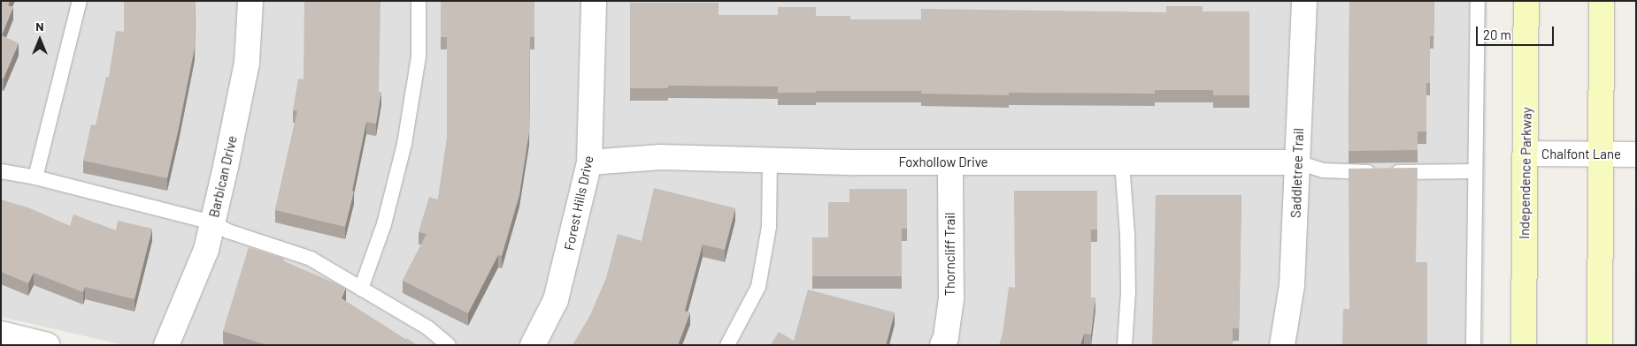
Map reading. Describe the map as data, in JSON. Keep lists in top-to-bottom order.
{
  "streets": {
    "main road": ["Independence Parkway"],
    "street": [
      "Chalfont Lane",
      "Foxhollow Drive",
      "Saddletree Trail",
      "Barbican Drive",
      "Forest Hills Drive",
      "Thorncliff Trail"
    ]
  },
  "crossings": [
    ["Chalfont Lane", "Independence Parkway"],
    ["Foxhollow Drive", "Saddletree Trail"],
    ["Foxhollow Drive", "Forest Hills Drive"],
    ["Foxhollow Drive", "Thorncliff Trail"]
  ],
  "scale_bar": "20 m",
  "north": "top"
}
